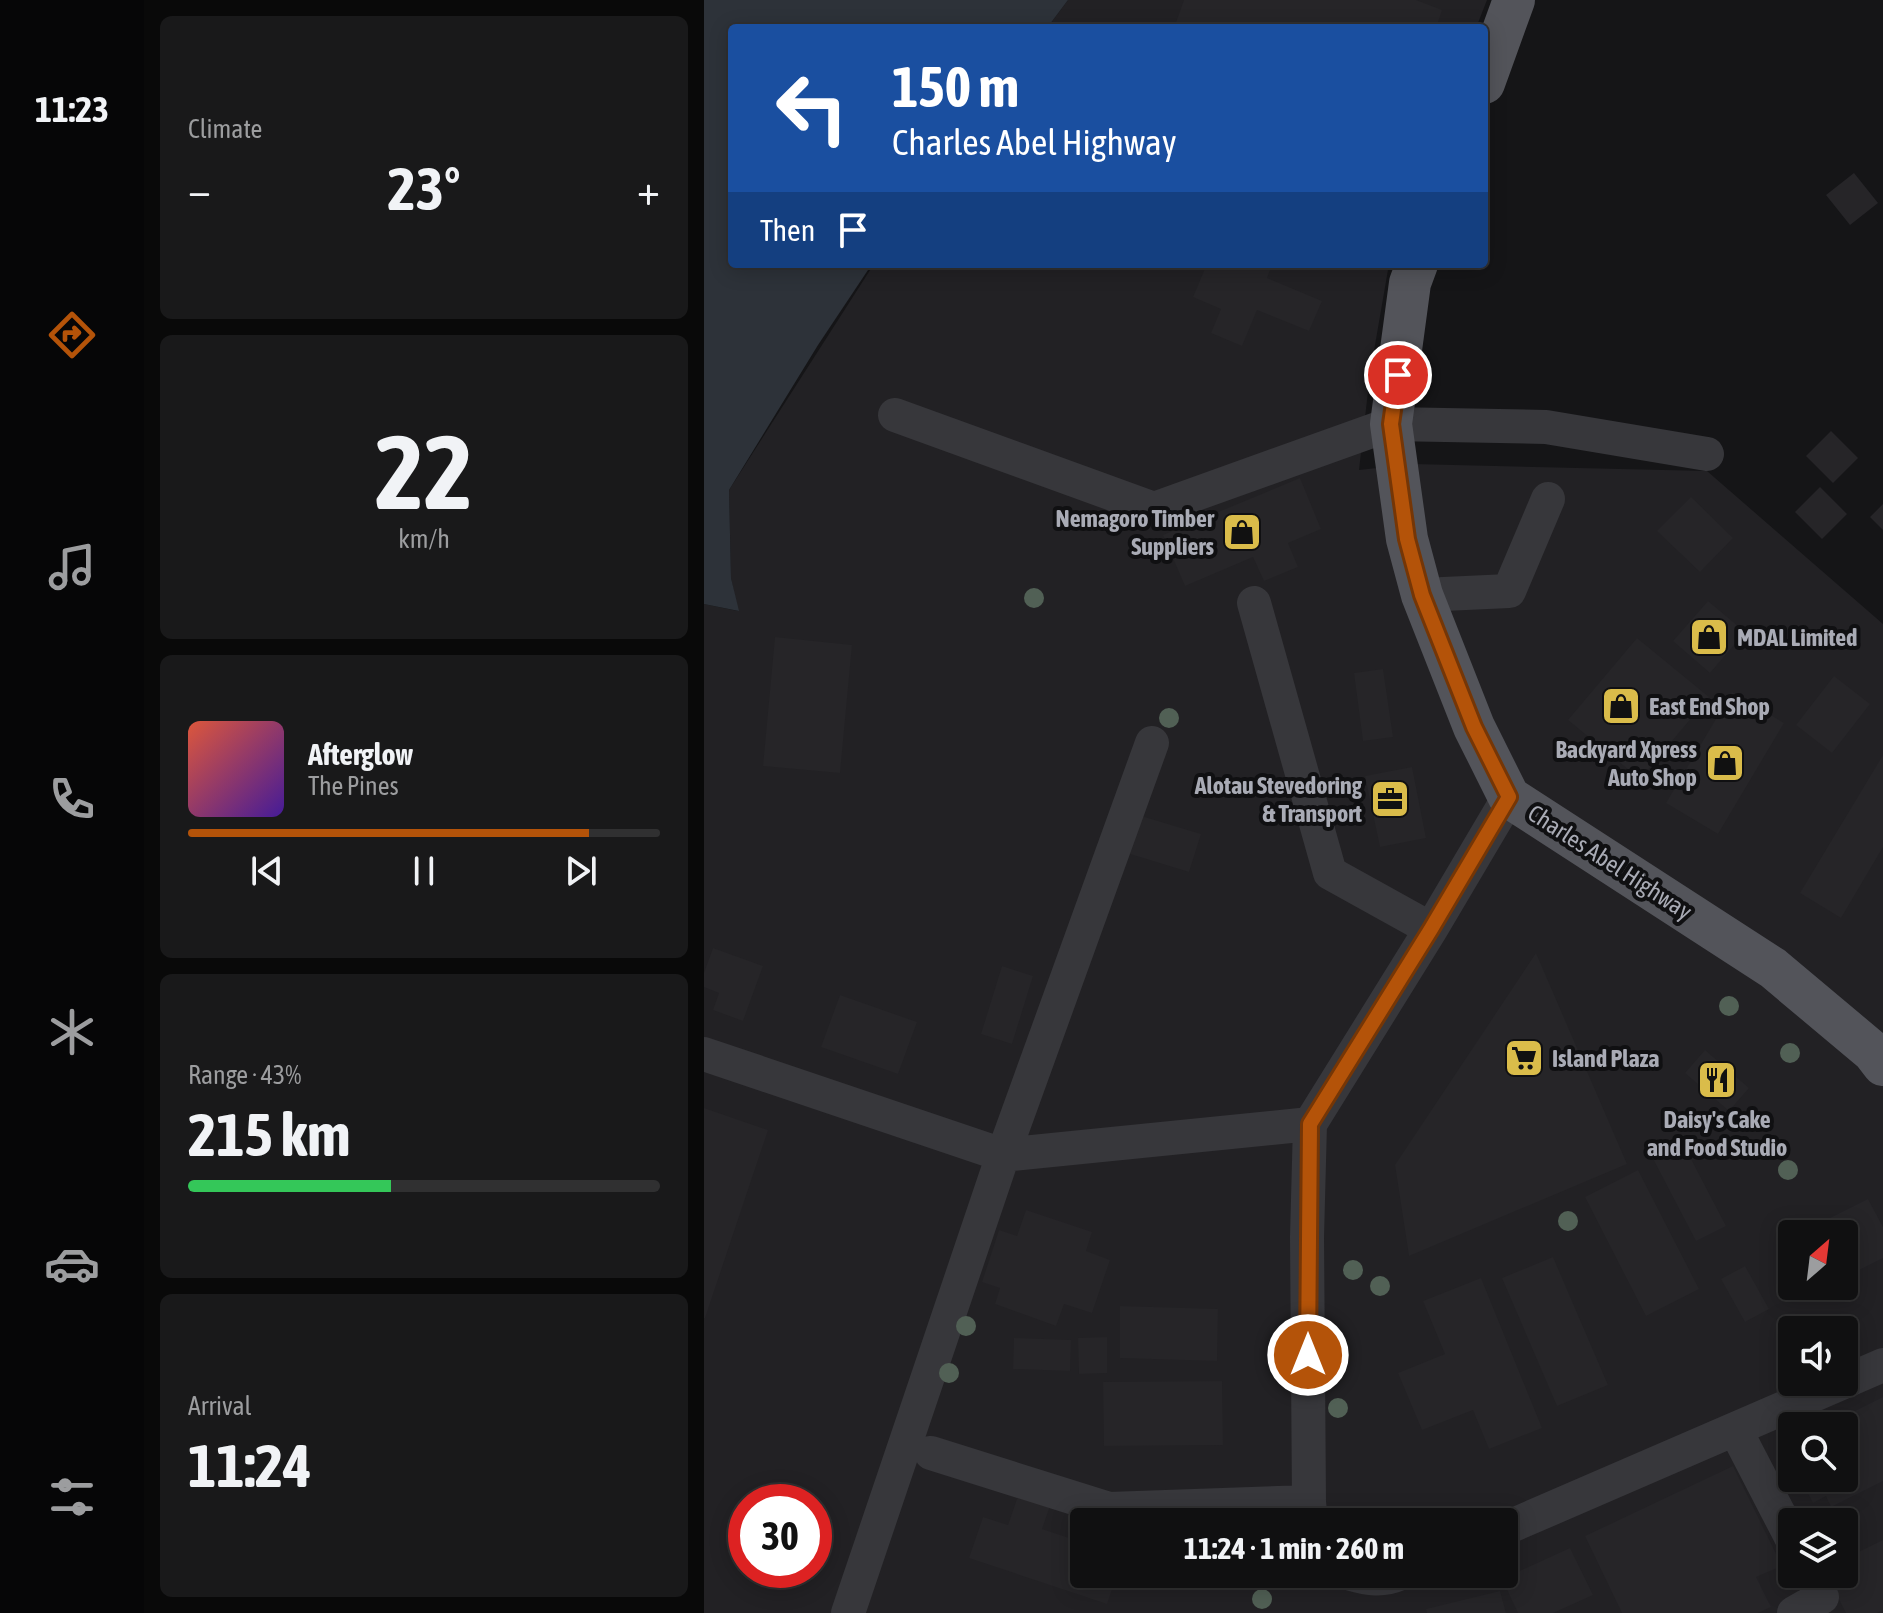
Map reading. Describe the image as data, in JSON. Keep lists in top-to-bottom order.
{
  "streets": {
    "main road": ["Charles Abel Highway"]
  },
  "places": {
    "shop": [
      "Nemagoro Timber Suppliers",
      "MDAL Limited",
      "East End Shop",
      "Backyard Xpress Auto Shop"
    ],
    "office": ["Alotau Stevedoring & Transport"],
    "supermarket": ["Island Plaza"],
    "restaurant": ["Daisy's Cake and Food Studio"]
  },
  "north": "top right",
  "page": {
    "tabs": "11:23",
    "tile": [
      "Climate",
      ["22", "km/h"],
      ["Range · 43%", "215 km"],
      ["Arrival", "11:24"]
    ],
    "turn": ["150 m", "Charles Abel Highway"],
    "heat": ["−", "23°", "+"],
    "then": "Then",
    "song": ["Afterglow", "The Pines"],
    "limit": "30",
    "trip": "11:24 · 1 min · 260 m"
  }
}
